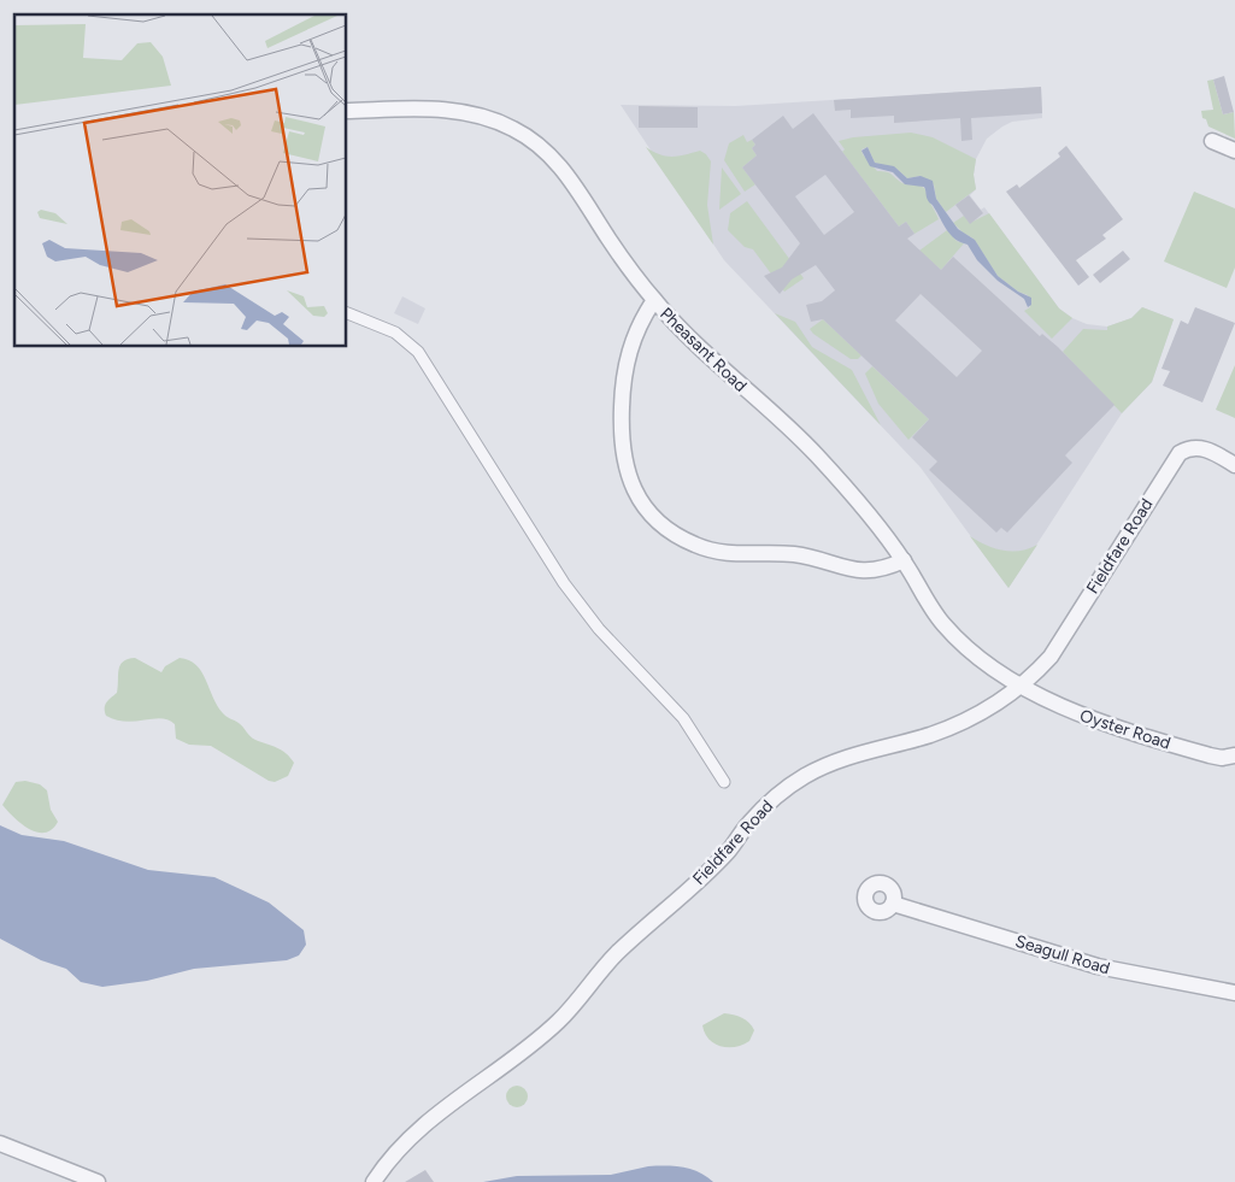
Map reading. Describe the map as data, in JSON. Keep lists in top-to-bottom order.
{
  "streets": {
    "street": [
      "Pheasant Road",
      "Fieldfare Road",
      "Oyster Road",
      "Seagull Road"
    ]
  },
  "crossings": [
    ["Pheasant Road", "Fieldfare Road"],
    ["Pheasant Road", "Oyster Road"],
    ["Fieldfare Road", "Oyster Road"]
  ]
}
